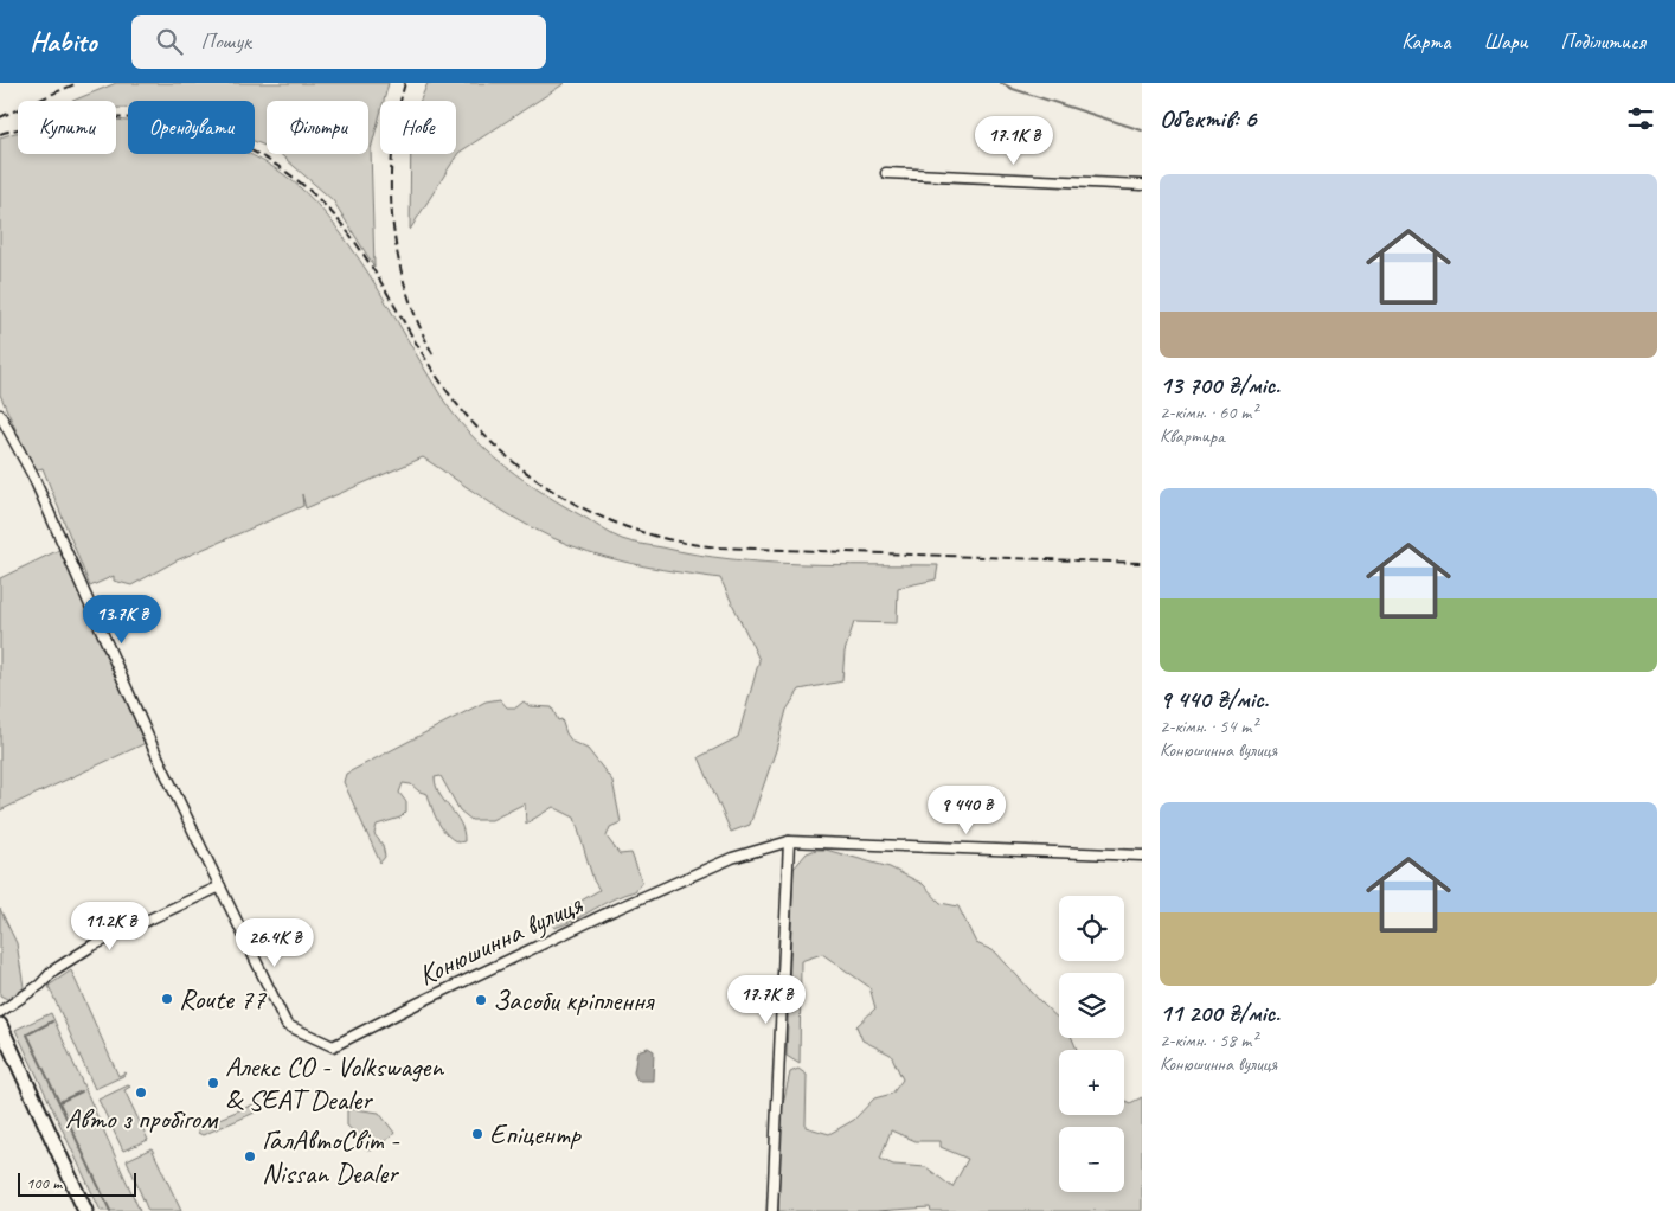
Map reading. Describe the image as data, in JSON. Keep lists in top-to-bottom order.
{
  "streets": {
    "street": ["Конюшинна вулиця"]
  },
  "places": [
    "Route 77",
    "Засоби кріплення",
    "Алекс CO - Volkswagen & SEAT Dealer",
    "Авто з пробігом",
    "Епіцентр",
    "ГалАвтоСвіт - Nissan Dealer"
  ],
  "scale_bar": "100 m",
  "page": {
    "header": "Habito",
    "search": "Пошук",
    "nav": ["Карта", "Шари", "Поділитися"],
    "heading": "Об’єктів: 6",
    "chip": [
      "Купити",
      "Орендувати",
      "Фільтри",
      "Нове"
    ],
    "price": [
      "17.1K ₴",
      "13.7K ₴",
      "9 440 ₴",
      "11.2K ₴",
      "26.4K ₴",
      "17.7K ₴"
    ],
    "list": [
      {
        "name": "13 700 ₴/міс.",
        "note": "2-кімн. · 60 m² · Квартира"
      },
      {
        "name": "9 440 ₴/міс.",
        "note": "2-кімн. · 54 m² · Конюшинна вулиця"
      },
      {
        "name": "11 200 ₴/міс.",
        "note": "2-кімн. · 58 m² · Конюшинна вулиця"
      }
    ],
    "map_buttons": ["+", "−"],
    "scale": "100 m"
  }
}
